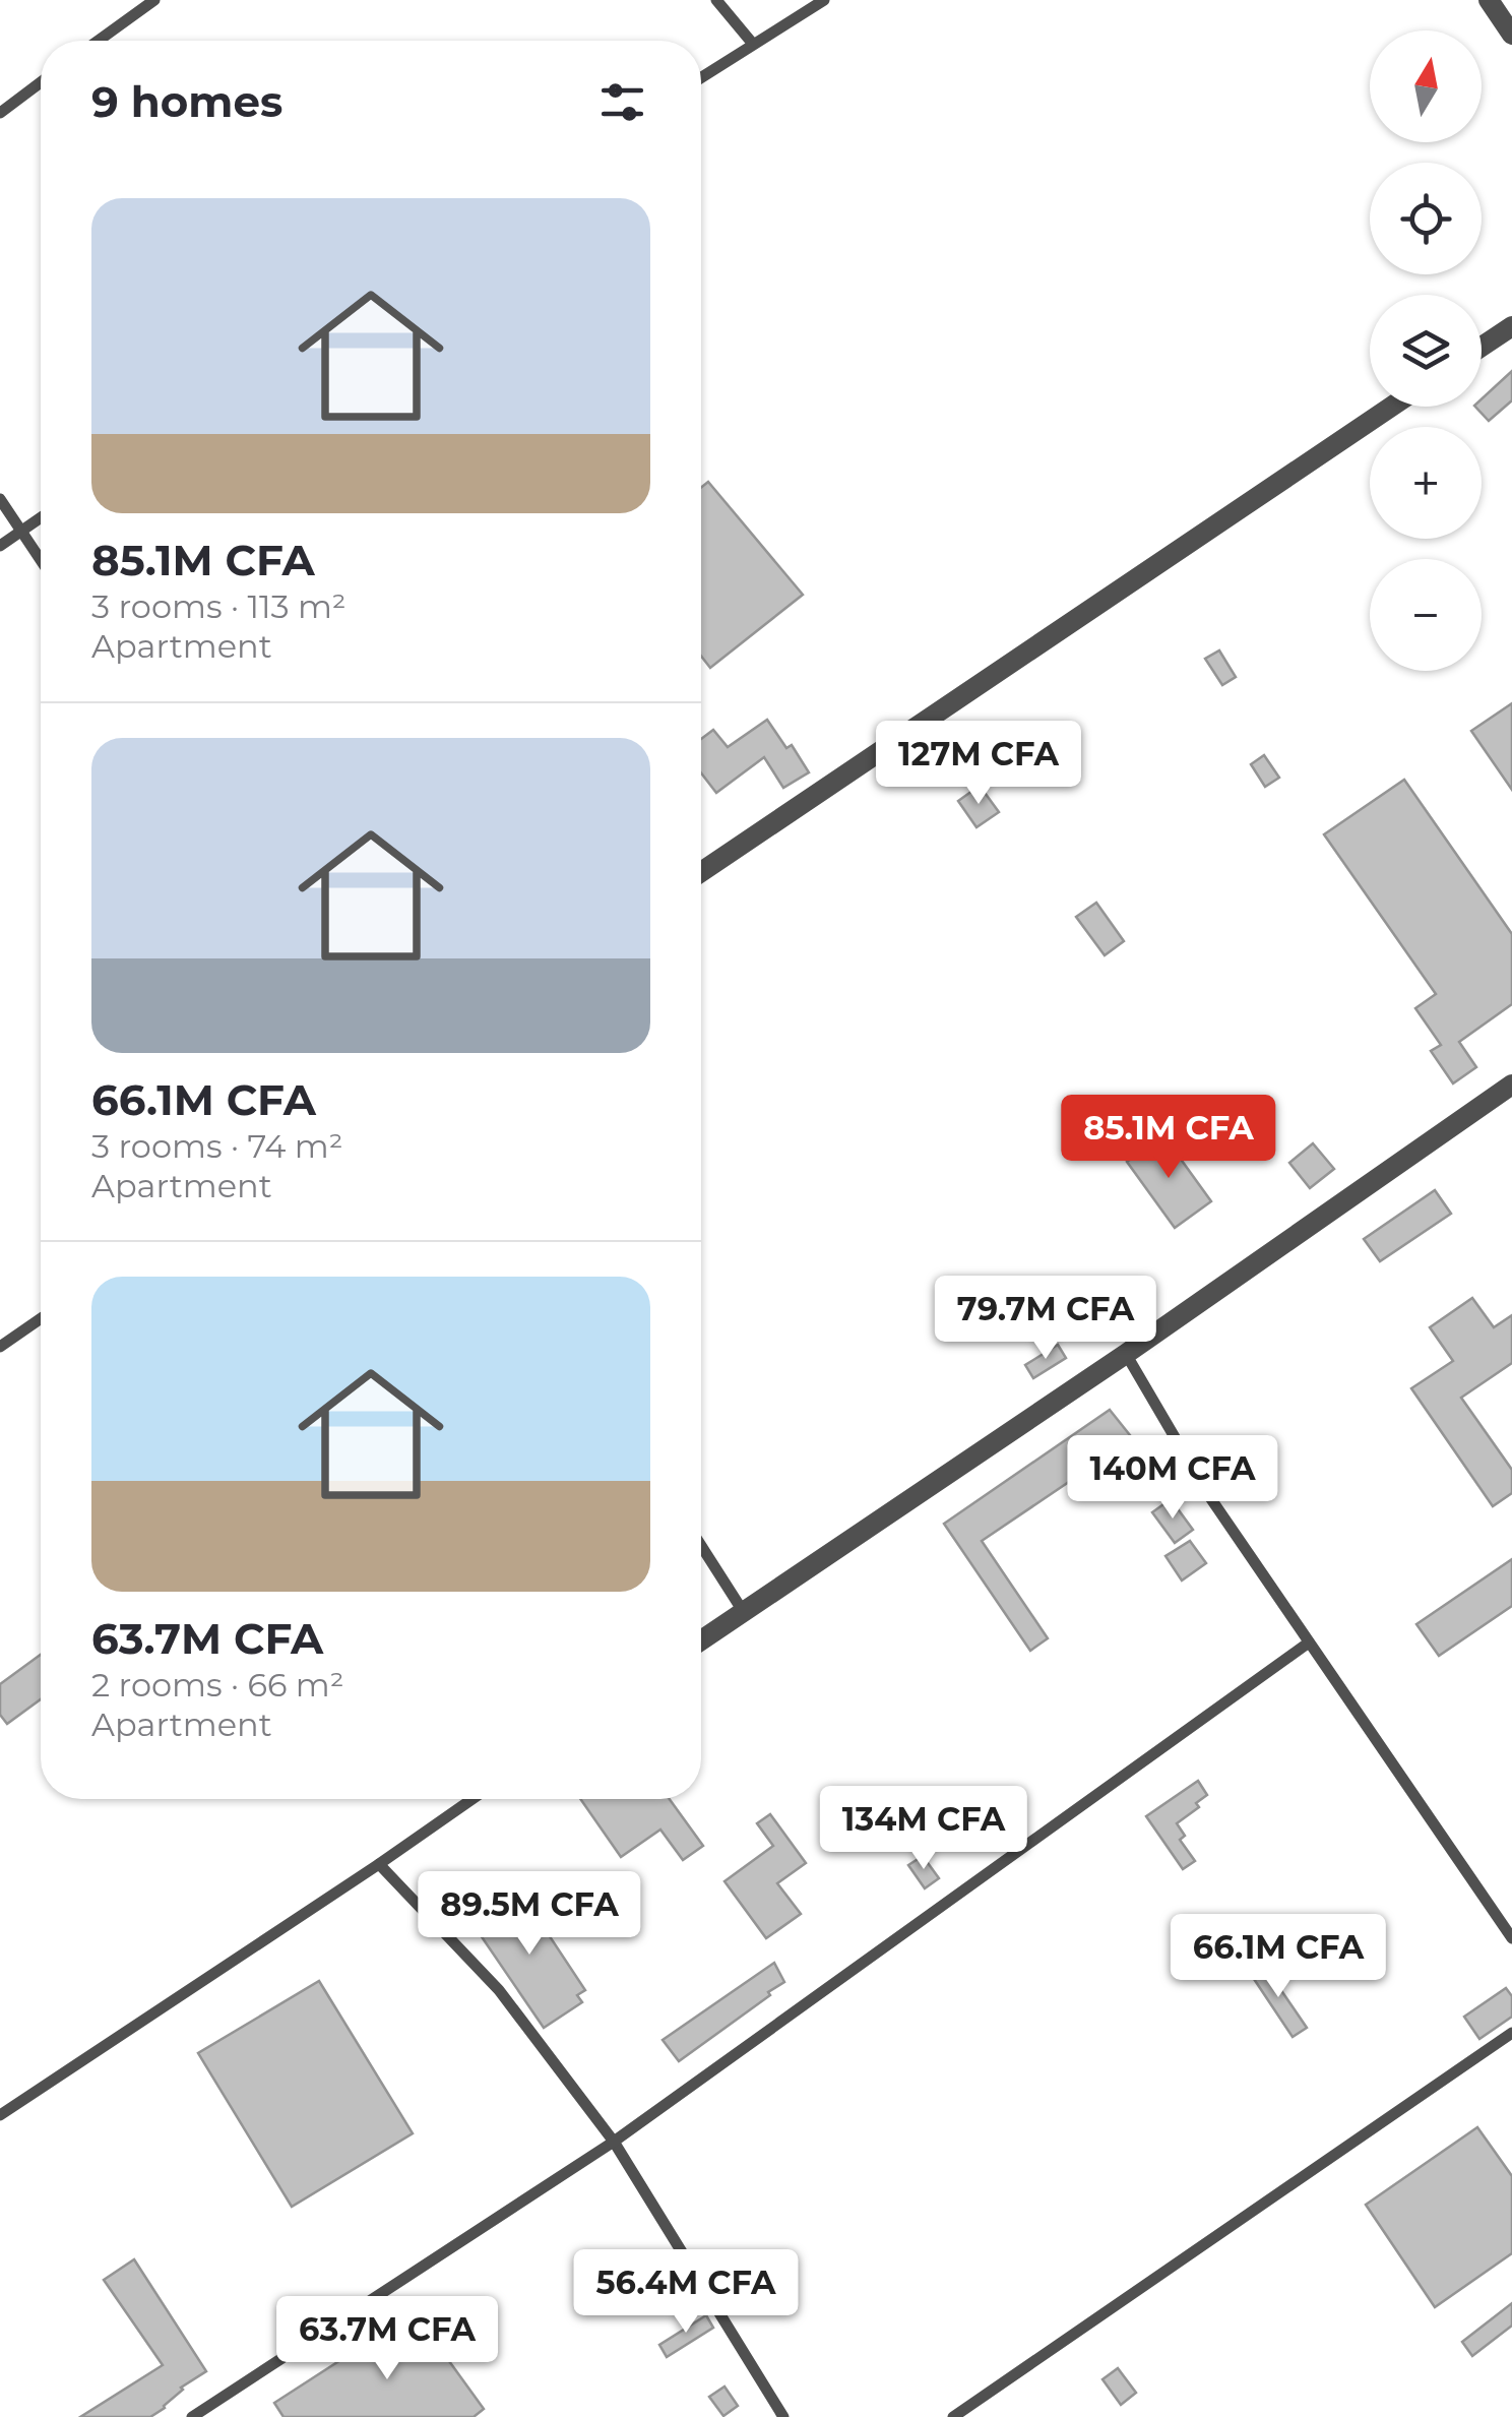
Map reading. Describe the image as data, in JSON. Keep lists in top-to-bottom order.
{
  "north": "top",
  "page": {
    "map_buttons": ["+", "−"],
    "heading": "9 homes",
    "list": [
      {
        "name": "85.1M CFA",
        "note": "3 rooms · 113 m² · Apartment"
      },
      {
        "name": "66.1M CFA",
        "note": "3 rooms · 74 m² · Apartment"
      },
      {
        "name": "63.7M CFA",
        "note": "2 rooms · 66 m² · Apartment"
      }
    ],
    "price": [
      "127M CFA",
      "85.1M CFA",
      "79.7M CFA",
      "140M CFA",
      "134M CFA",
      "89.5M CFA",
      "66.1M CFA",
      "56.4M CFA",
      "63.7M CFA"
    ]
  }
}
